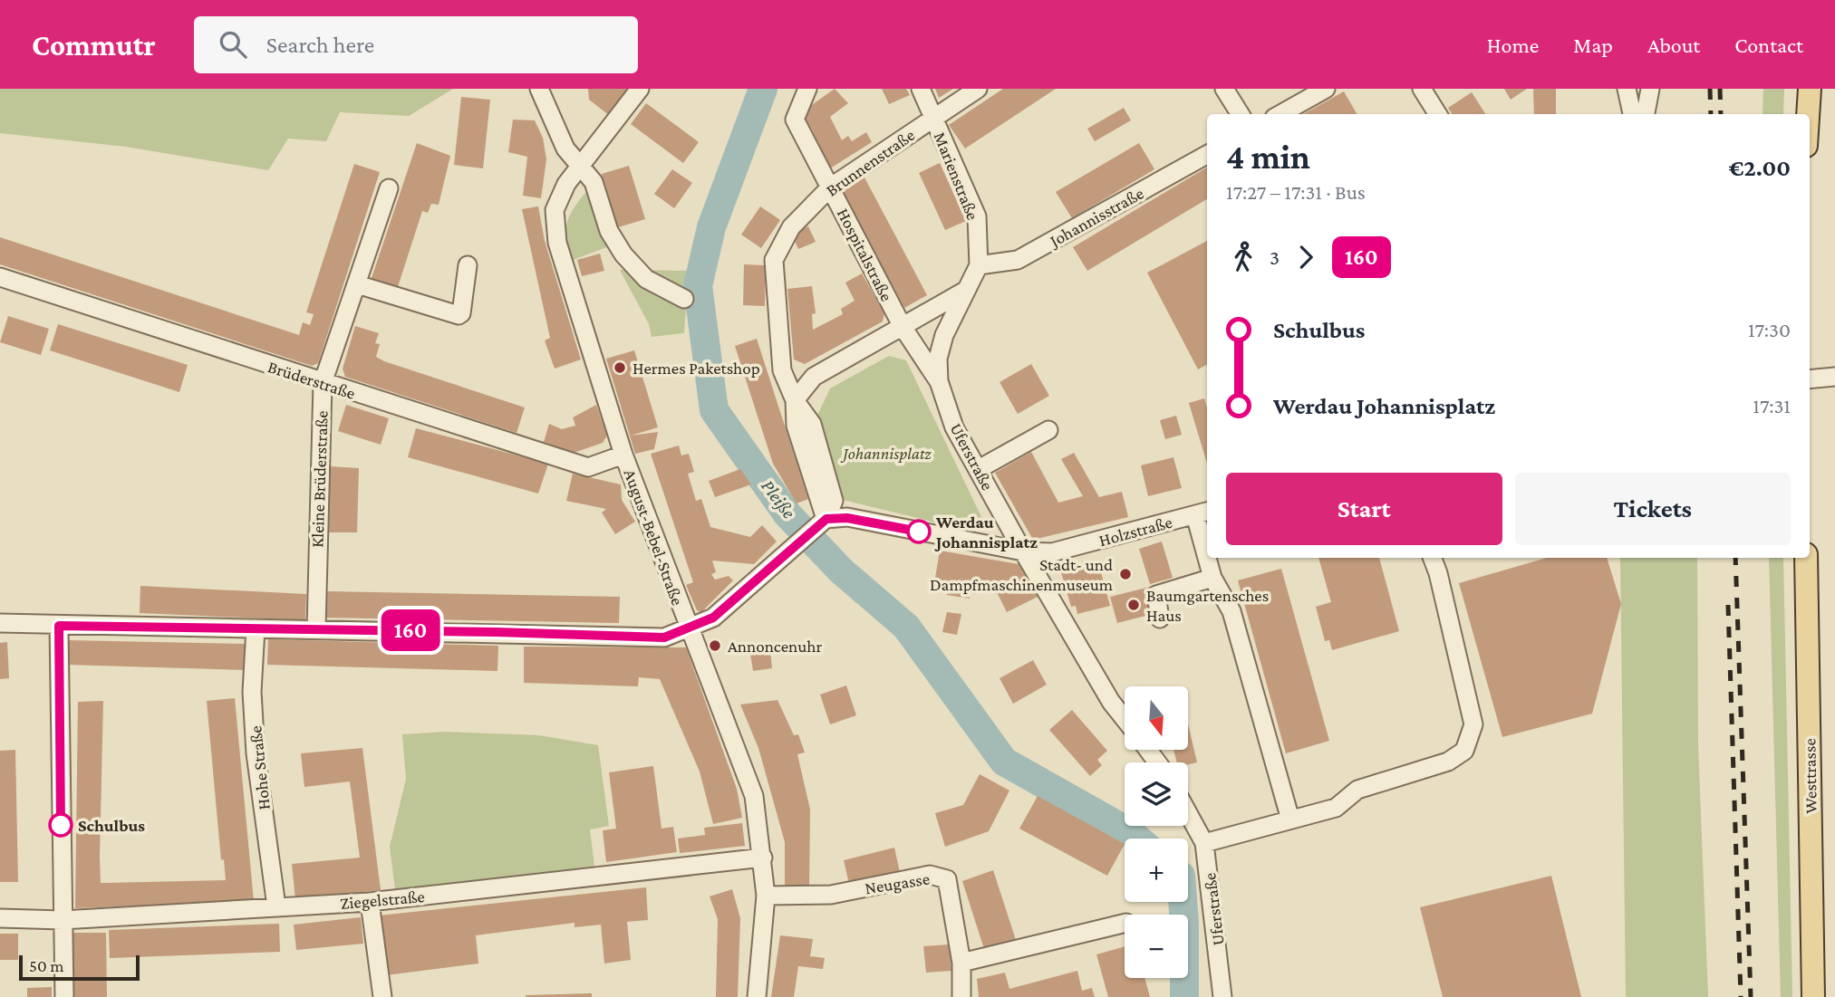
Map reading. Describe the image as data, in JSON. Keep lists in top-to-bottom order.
{
  "streets": {
    "main road": ["Westtrasse"],
    "street": [
      "Brunnenstraße",
      "Marienstraße",
      "Johannisstraße",
      "Hospitalstraße",
      "Brüderstraße",
      "Uferstraße",
      "Kleine Brüderstraße",
      "Holzstraße",
      "August-Bebel-Straße",
      "Hohe Straße",
      "Neugasse",
      "Ziegelstraße"
    ]
  },
  "crossings": [
    ["Brunnenstraße", "Marienstraße"],
    ["Brunnenstraße", "Hospitalstraße"],
    ["Marienstraße", "Johannisstraße"],
    ["Marienstraße", "Uferstraße"],
    ["Johannisstraße", "Uferstraße"],
    ["Hospitalstraße", "Uferstraße"],
    ["Brüderstraße", "Kleine Brüderstraße"],
    ["Brüderstraße", "August-Bebel-Straße"],
    ["Uferstraße", "Holzstraße"],
    ["August-Bebel-Straße", "Neugasse"],
    ["August-Bebel-Straße", "Ziegelstraße"],
    ["Hohe Straße", "Ziegelstraße"]
  ],
  "water": ["Pleiße"],
  "parks": ["Johannisplatz"],
  "places": [
    "Hermes Paketshop",
    "Werdau Johannisplatz",
    "Stadt- und Dampfmaschinenmuseum",
    "Baumgartensches Haus",
    "Annoncenuhr",
    "Schulbus"
  ],
  "lines": ["bus line 160"],
  "scale_bar": "50 m",
  "north": "bottom",
  "page": {
    "header": "Commutr",
    "search": "Search here",
    "nav": [
      "Home",
      "Map",
      "About",
      "Contact"
    ],
    "on_map": "160",
    "heading": ["4 min", "17:27 – 17:31 · Bus", "€2.00"],
    "legs": ["3", "160"],
    "list": [
      {
        "name": "Schulbus",
        "value": "17:30"
      },
      {
        "name": "Werdau Johannisplatz",
        "value": "17:31"
      }
    ],
    "buttons": ["Start", "Tickets"],
    "map_buttons": ["+", "−"],
    "scale": "50 m"
  }
}
